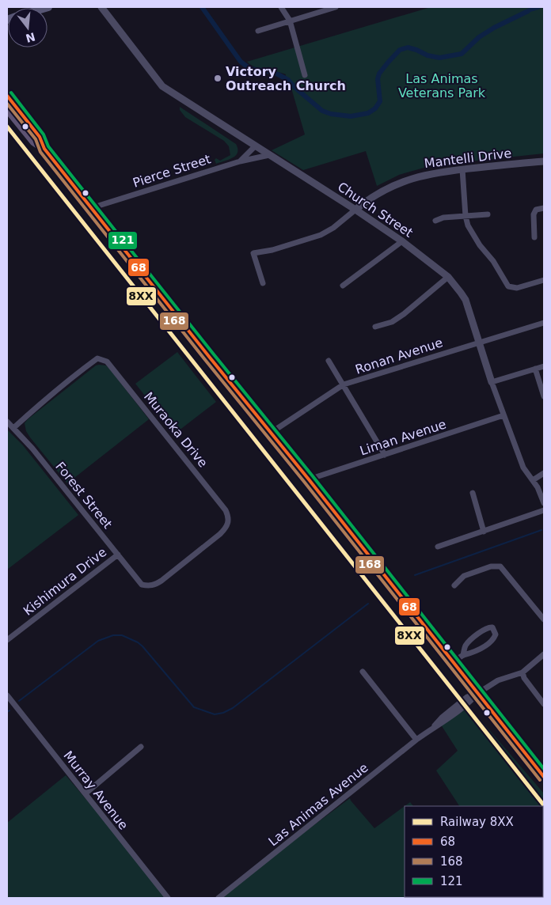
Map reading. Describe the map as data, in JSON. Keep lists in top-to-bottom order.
{
  "streets": {
    "street": [
      "Mantelli Drive",
      "Pierce Street",
      "Church Street",
      "Ronan Avenue",
      "Muraoka Drive",
      "Liman Avenue",
      "Forest Street",
      "Kishimura Drive",
      "Murray Avenue",
      "Las Animas Avenue"
    ]
  },
  "crossings": [
    ["Mantelli Drive", "Church Street"],
    ["Pierce Street", "Church Street"],
    ["Church Street", "Ronan Avenue"],
    ["Church Street", "Liman Avenue"],
    ["Muraoka Drive", "Forest Street"],
    ["Forest Street", "Kishimura Drive"]
  ],
  "parks": ["Las Animas Veterans Park"],
  "places": ["Victory Outreach Church"],
  "lines": [
    "transit line 121",
    "transit line 68",
    "transit line 168",
    "rail line 8XX"
  ],
  "legend": [
    "Railway 8XX",
    "68",
    "168",
    "121"
  ],
  "north": "bottom"
}
